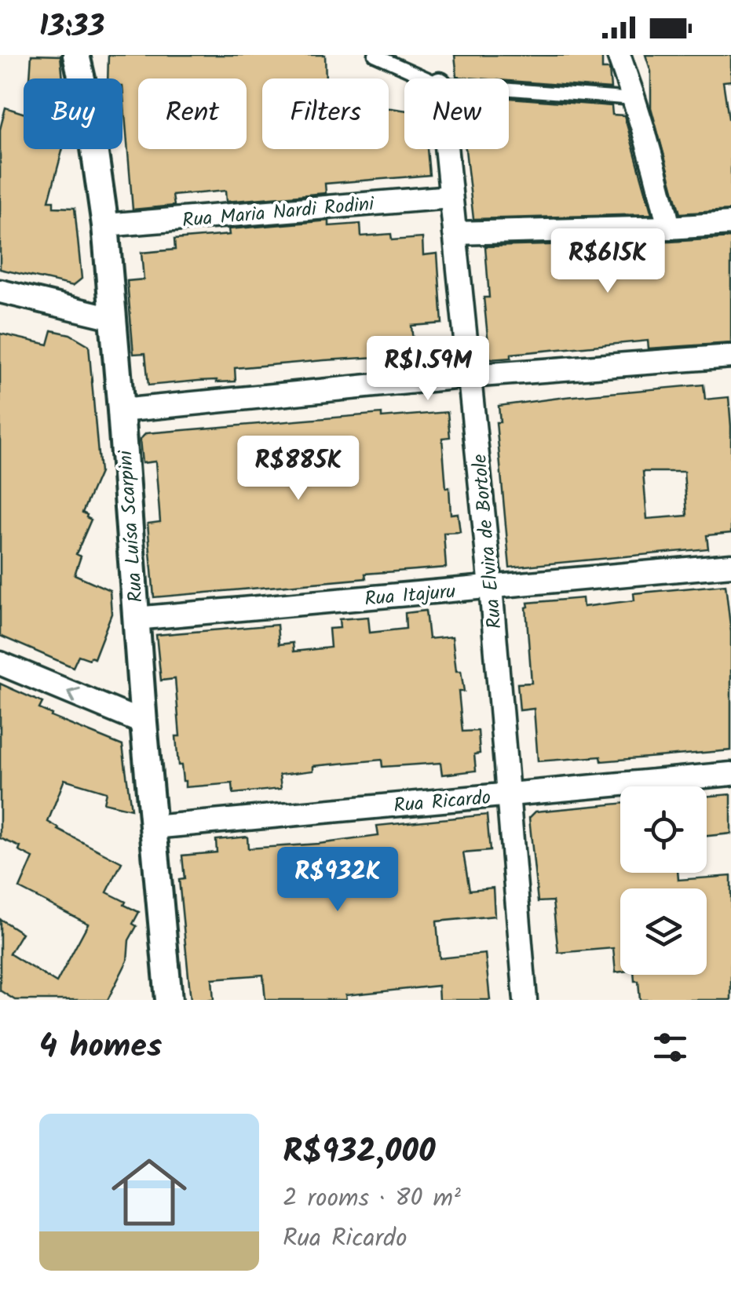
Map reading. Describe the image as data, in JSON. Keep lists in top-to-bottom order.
{
  "streets": {
    "street": [
      "Rua Maria Nardi Rodini",
      "Rua Luísa Scarpini",
      "Rua Elvira de Bortole",
      "Rua Itajuru",
      "Rua Ricardo"
    ]
  },
  "crossings": [
    ["Rua Maria Nardi Rodini", "Rua Luísa Scarpini"],
    ["Rua Maria Nardi Rodini", "Rua Elvira de Bortole"],
    ["Rua Luísa Scarpini", "Rua Itajuru"],
    ["Rua Luísa Scarpini", "Rua Ricardo"],
    ["Rua Elvira de Bortole", "Rua Itajuru"],
    ["Rua Elvira de Bortole", "Rua Ricardo"]
  ],
  "page": {
    "status": "13:33",
    "chip": [
      "Buy",
      "Rent",
      "Filters",
      "New"
    ],
    "price": [
      "R$615K",
      "R$1.59M",
      "R$885K",
      "R$932K"
    ],
    "heading": "4 homes",
    "list": [
      {
        "name": "R$932,000",
        "note": "2 rooms · 80 m² · Rua Ricardo"
      }
    ]
  }
}
